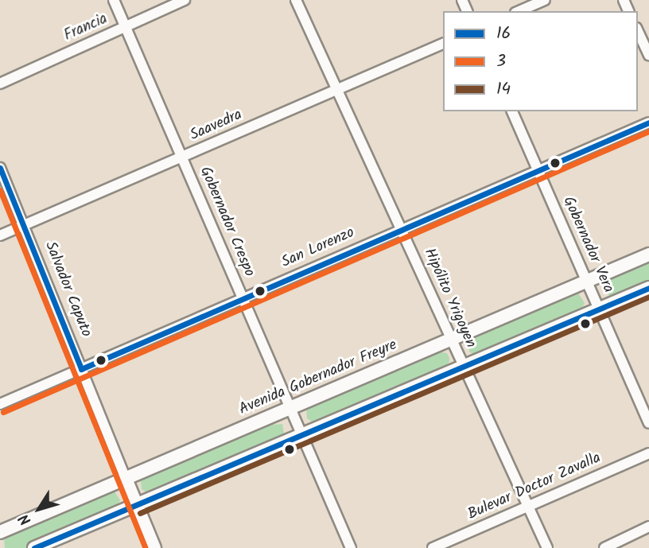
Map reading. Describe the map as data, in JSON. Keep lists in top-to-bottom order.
{
  "streets": {
    "main road": ["Salvador Caputo", "Avenida Gobernador Freyre"],
    "street": [
      "Francia",
      "Saavedra",
      "Gobernador Crespo",
      "Gobernador Vera",
      "San Lorenzo",
      "Hipólito Yrigoyen",
      "Bulevar Doctor Zavalla"
    ]
  },
  "crossings": [
    ["Francia", "Gobernador Crespo"],
    ["Saavedra", "Gobernador Crespo"],
    ["Saavedra", "Salvador Caputo"],
    ["Saavedra", "Hipólito Yrigoyen"],
    ["Gobernador Crespo", "San Lorenzo"],
    ["Gobernador Crespo", "Avenida Gobernador Freyre"],
    ["Gobernador Vera", "San Lorenzo"],
    ["Gobernador Vera", "Avenida Gobernador Freyre"],
    ["San Lorenzo", "Salvador Caputo"],
    ["San Lorenzo", "Hipólito Yrigoyen"],
    ["Salvador Caputo", "Avenida Gobernador Freyre"],
    ["Hipólito Yrigoyen", "Avenida Gobernador Freyre"],
    ["Hipólito Yrigoyen", "Bulevar Doctor Zavalla"]
  ],
  "lines": ["transit line 16", "transit line 3", "transit line 14"],
  "legend": ["16", "3", "14"],
  "north": "bottom left"
}
